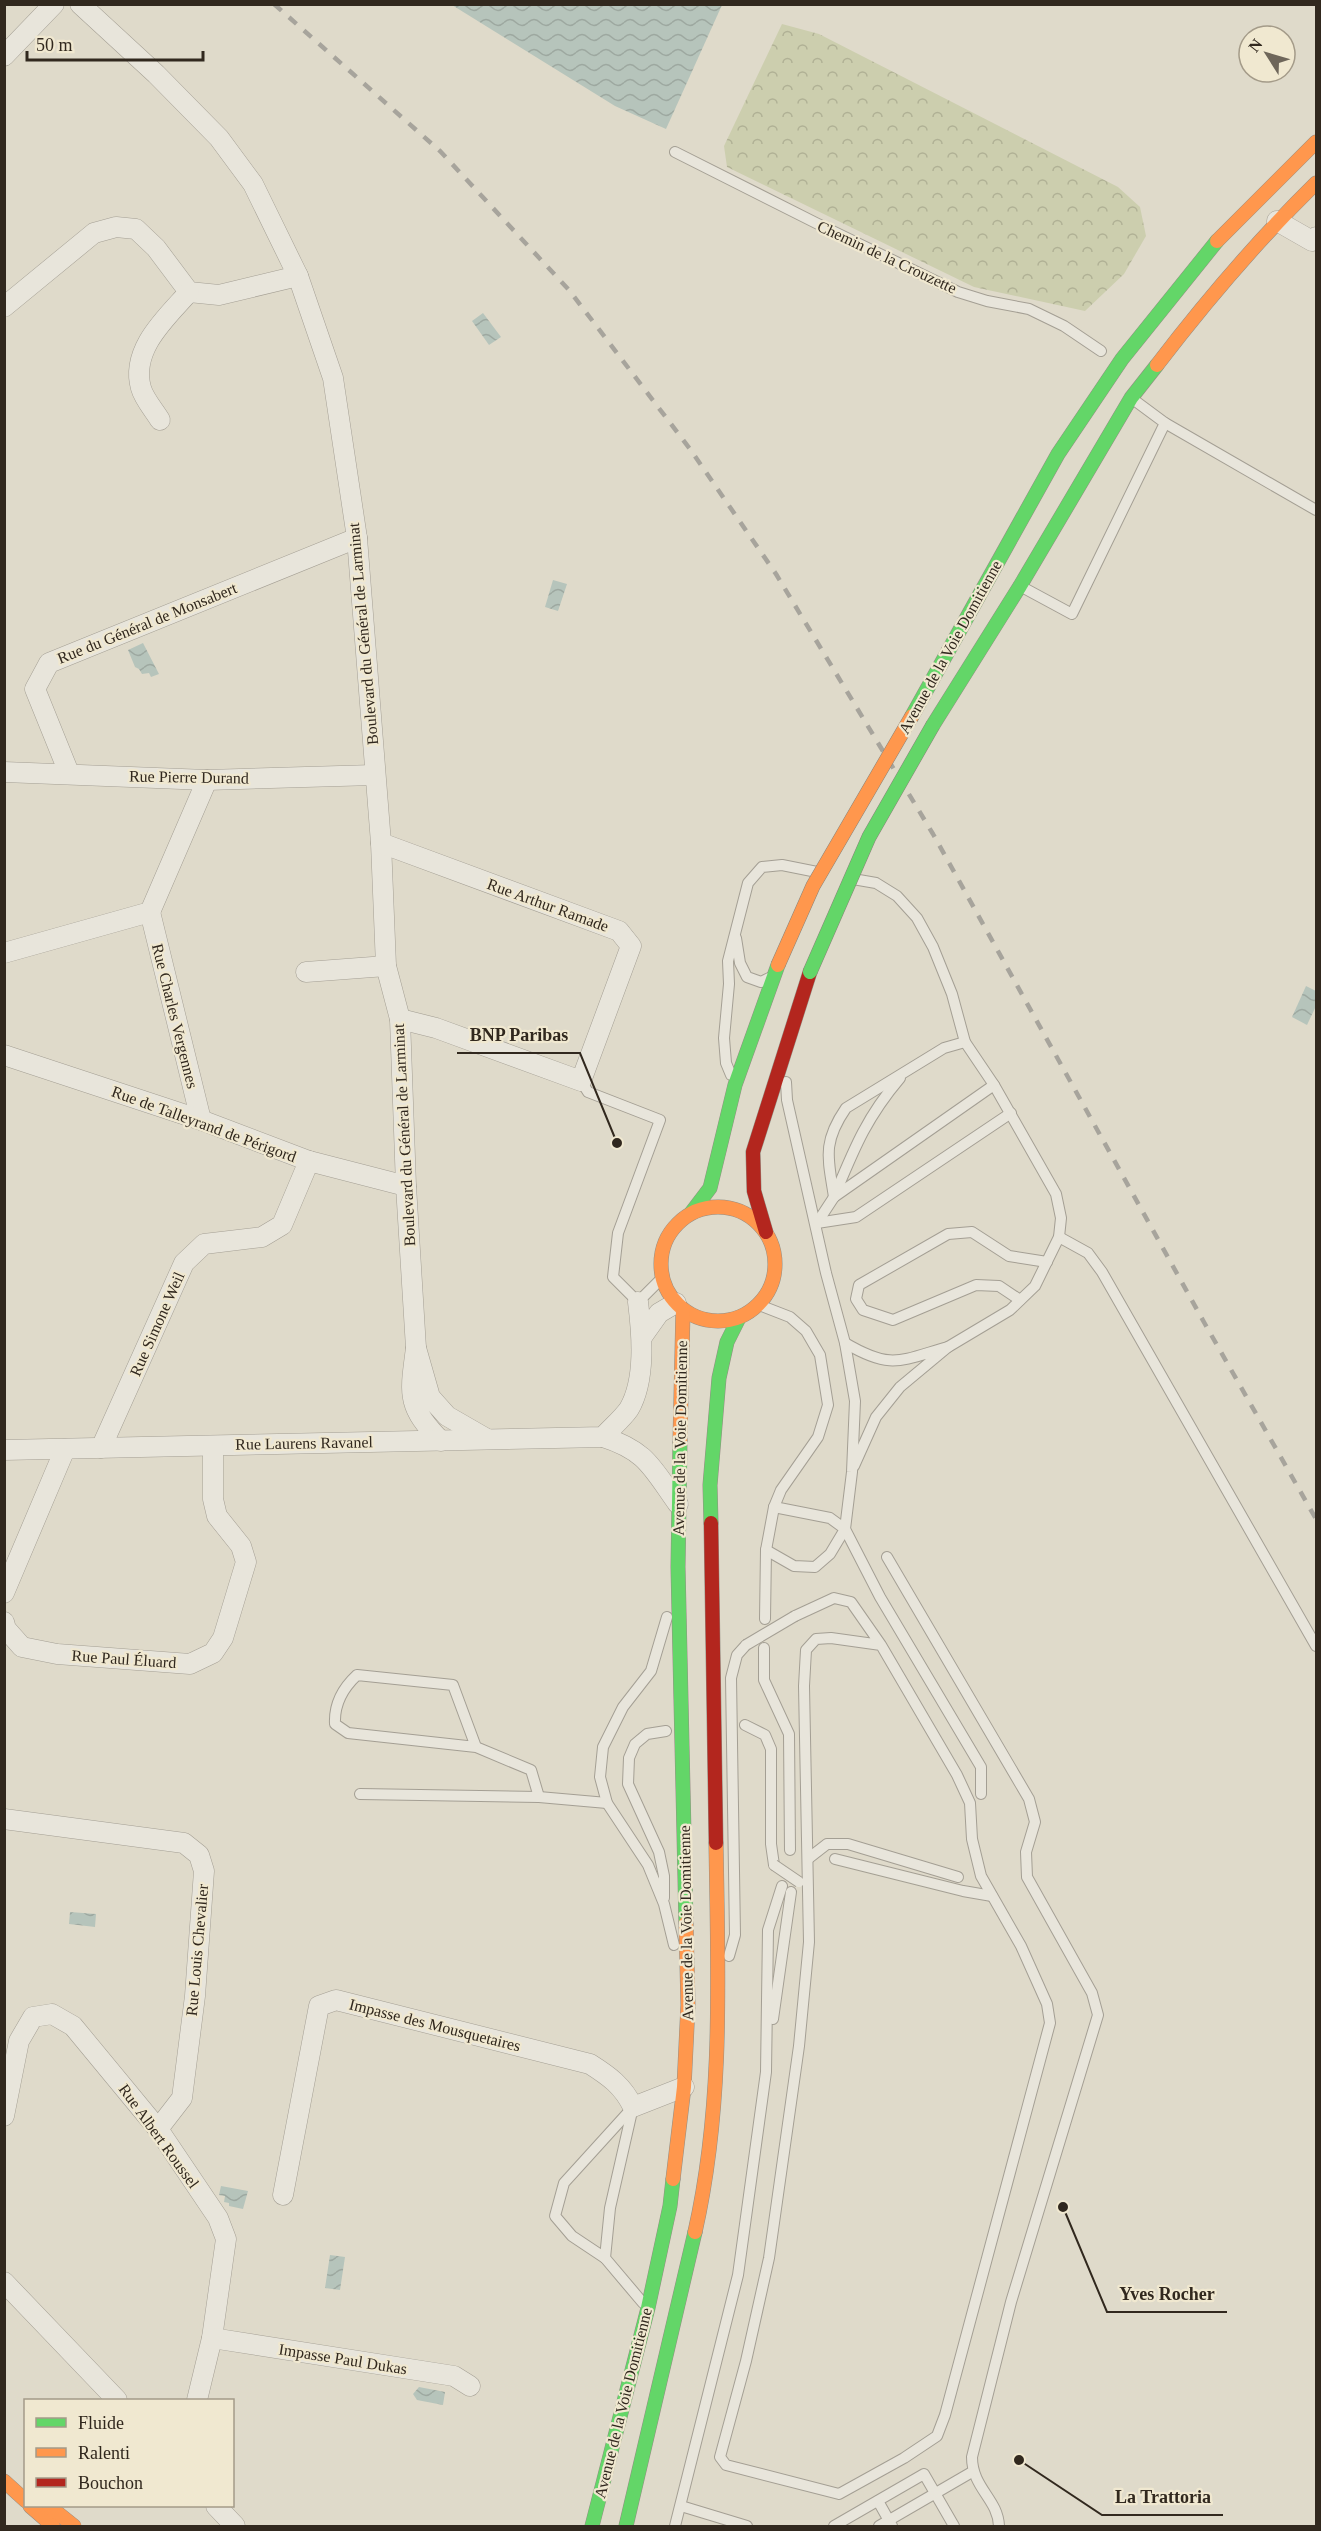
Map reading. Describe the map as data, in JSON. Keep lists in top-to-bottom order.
{
  "streets": {
    "main road": ["Avenue de la Voie Domitienne"],
    "street": [
      "Rue du Général de Monsabert",
      "Boulevard du Général de Larminat",
      "Rue Pierre Durand",
      "Rue Arthur Ramade",
      "Rue Charles Vergennes",
      "Rue de Talleyrand de Périgord",
      "Rue Simone Weil",
      "Rue Laurens Ravanel",
      "Rue Paul Éluard",
      "Rue Louis Chevalier",
      "Impasse des Mousquetaires",
      "Rue Albert Roussel",
      "Impasse Paul Dukas"
    ],
    "lane": ["Chemin de la Crouzette"]
  },
  "crossings": [
    ["Rue du Général de Monsabert", "Boulevard du Général de Larminat"],
    ["Rue du Général de Monsabert", "Rue Pierre Durand"],
    ["Boulevard du Général de Larminat", "Rue Pierre Durand"],
    ["Boulevard du Général de Larminat", "Rue Arthur Ramade"],
    ["Boulevard du Général de Larminat", "Rue de Talleyrand de Périgord"],
    ["Boulevard du Général de Larminat", "Rue Laurens Ravanel"],
    ["Avenue de la Voie Domitienne", "Rue Laurens Ravanel"],
    ["Rue Charles Vergennes", "Rue de Talleyrand de Périgord"],
    ["Rue de Talleyrand de Périgord", "Rue Simone Weil"],
    ["Rue Simone Weil", "Rue Laurens Ravanel"],
    ["Rue Laurens Ravanel", "Rue Paul Éluard"],
    ["Rue Louis Chevalier", "Rue Albert Roussel"],
    ["Rue Albert Roussel", "Impasse Paul Dukas"]
  ],
  "places": ["BNP Paribas", "Yves Rocher", "La Trattoria"],
  "legend": ["Fluide", "Ralenti", "Bouchon"],
  "scale_bar": "50 m",
  "north": "top left"
}
